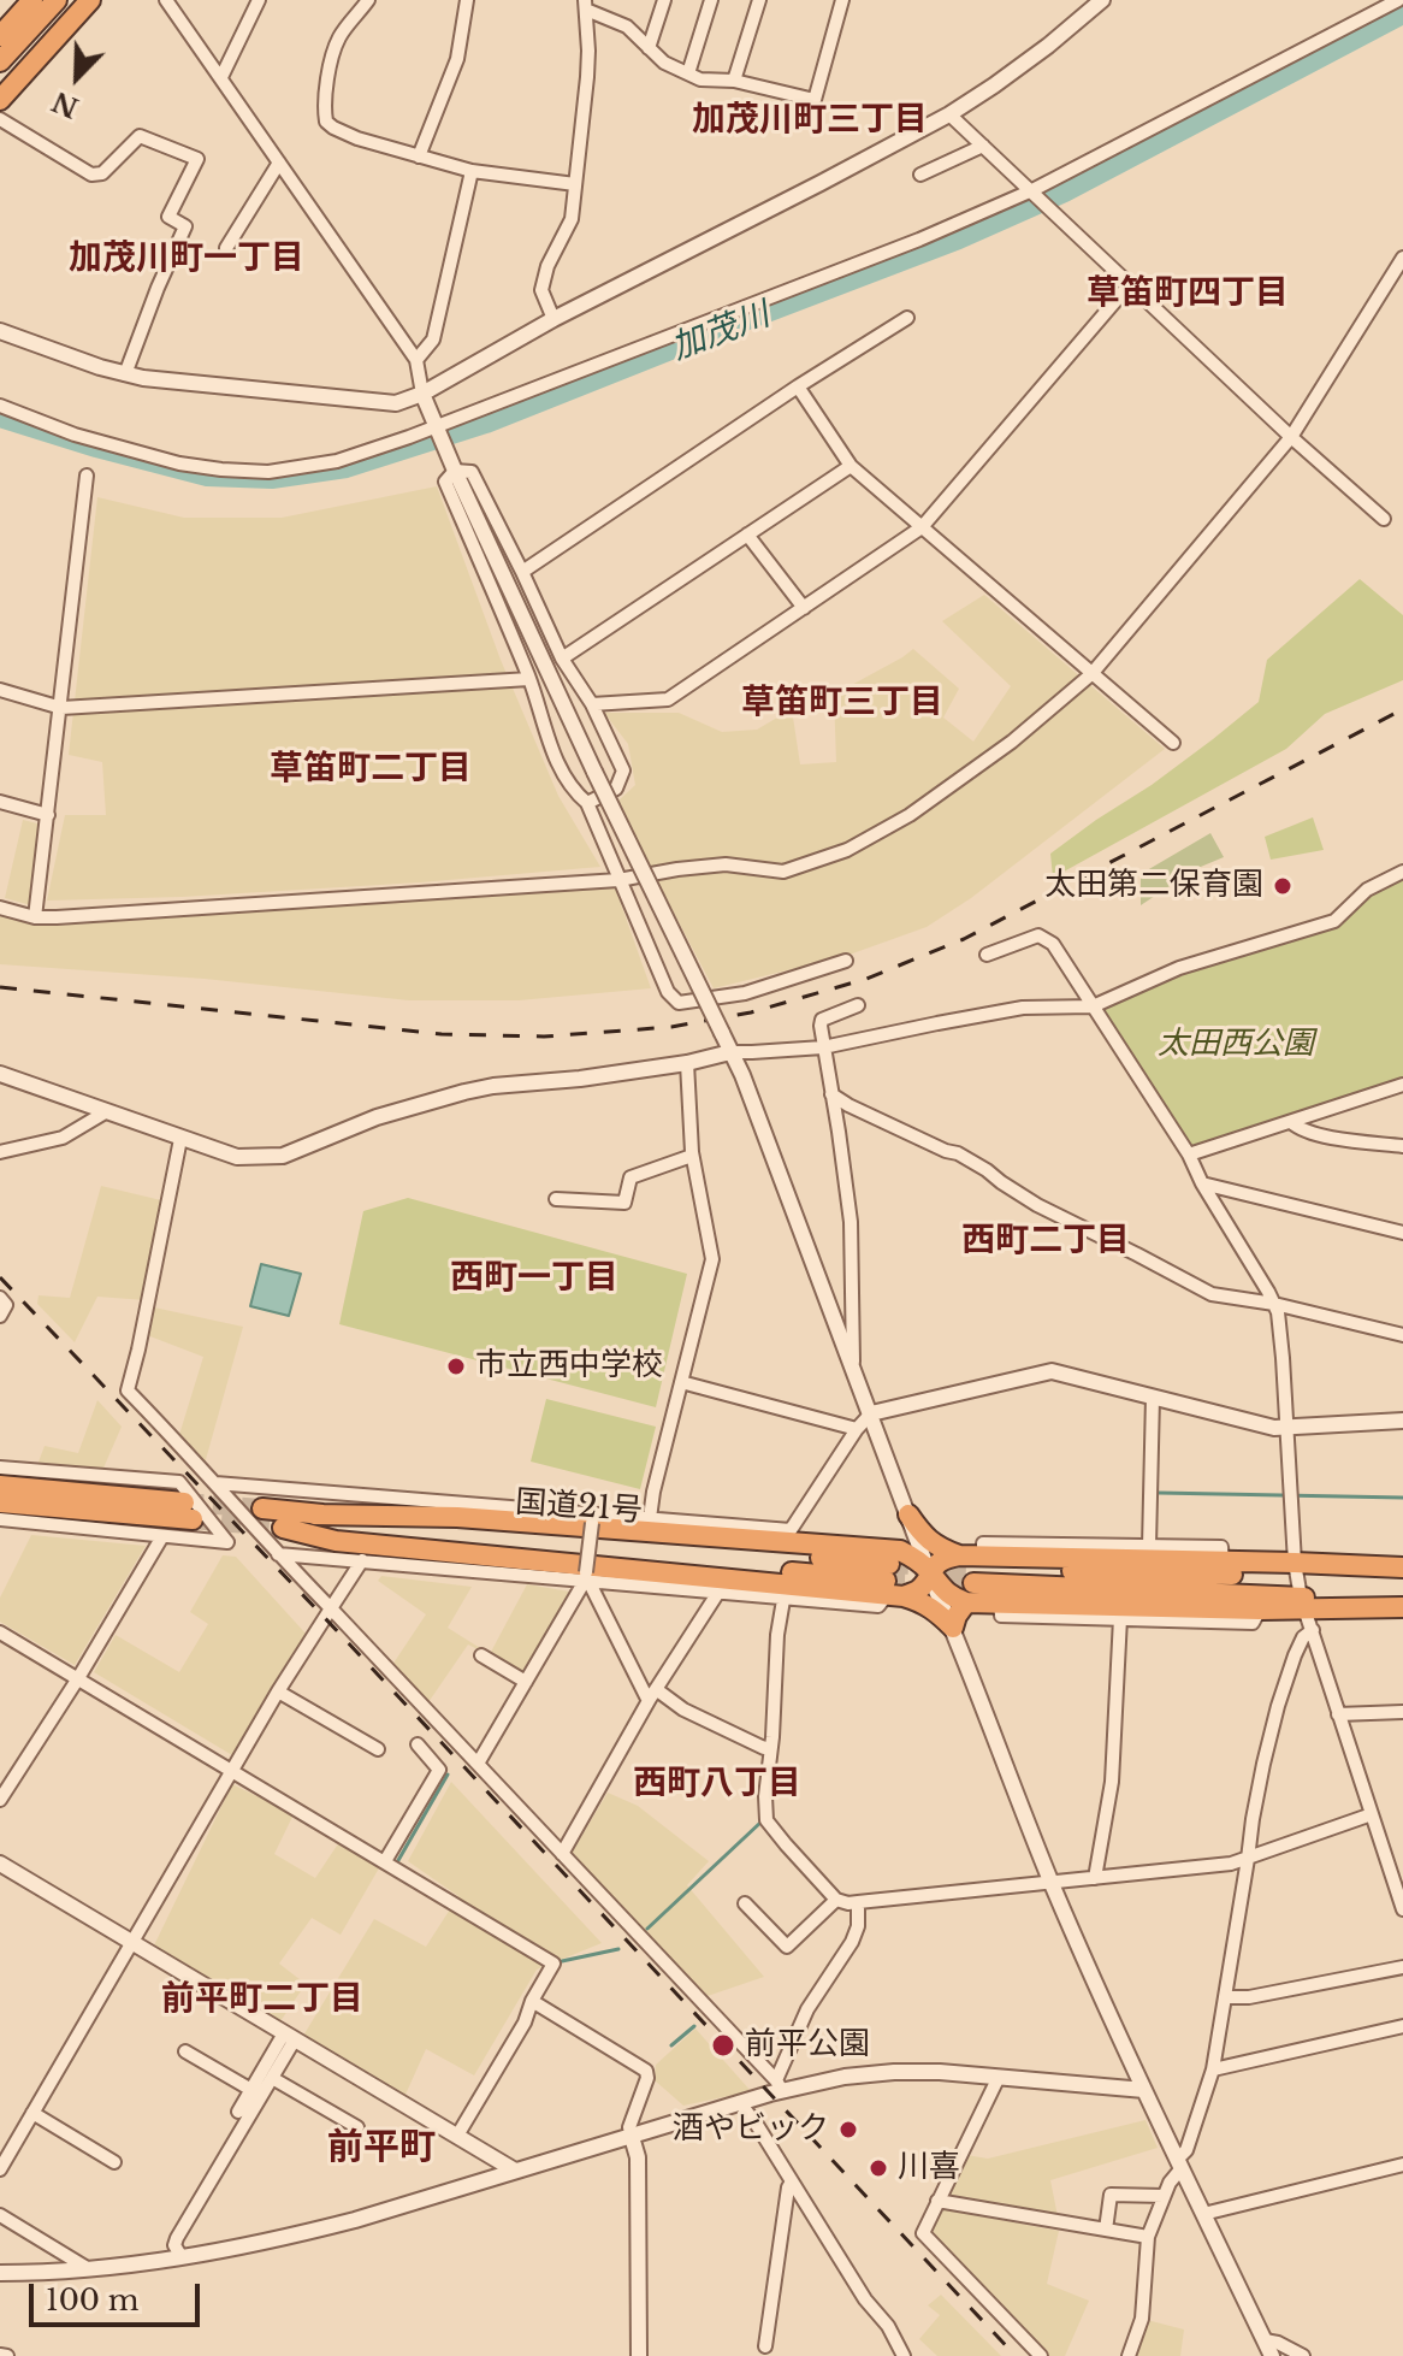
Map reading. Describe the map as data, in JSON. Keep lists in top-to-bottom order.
{
  "districts": [
    "加茂川町三丁目",
    "加茂川町一丁目",
    "草笛町四丁目",
    "草笛町三丁目",
    "草笛町二丁目",
    "西町二丁目",
    "西町一丁目",
    "西町八丁目",
    "前平町二丁目",
    "前平町"
  ],
  "water": ["加茂川"],
  "parks": ["太田西公園"],
  "places": [
    "太田第二保育園",
    "市立西中学校",
    "前平公園",
    "酒やビック",
    "川喜"
  ],
  "scale_bar": "100 m",
  "north": "bottom left"
}
